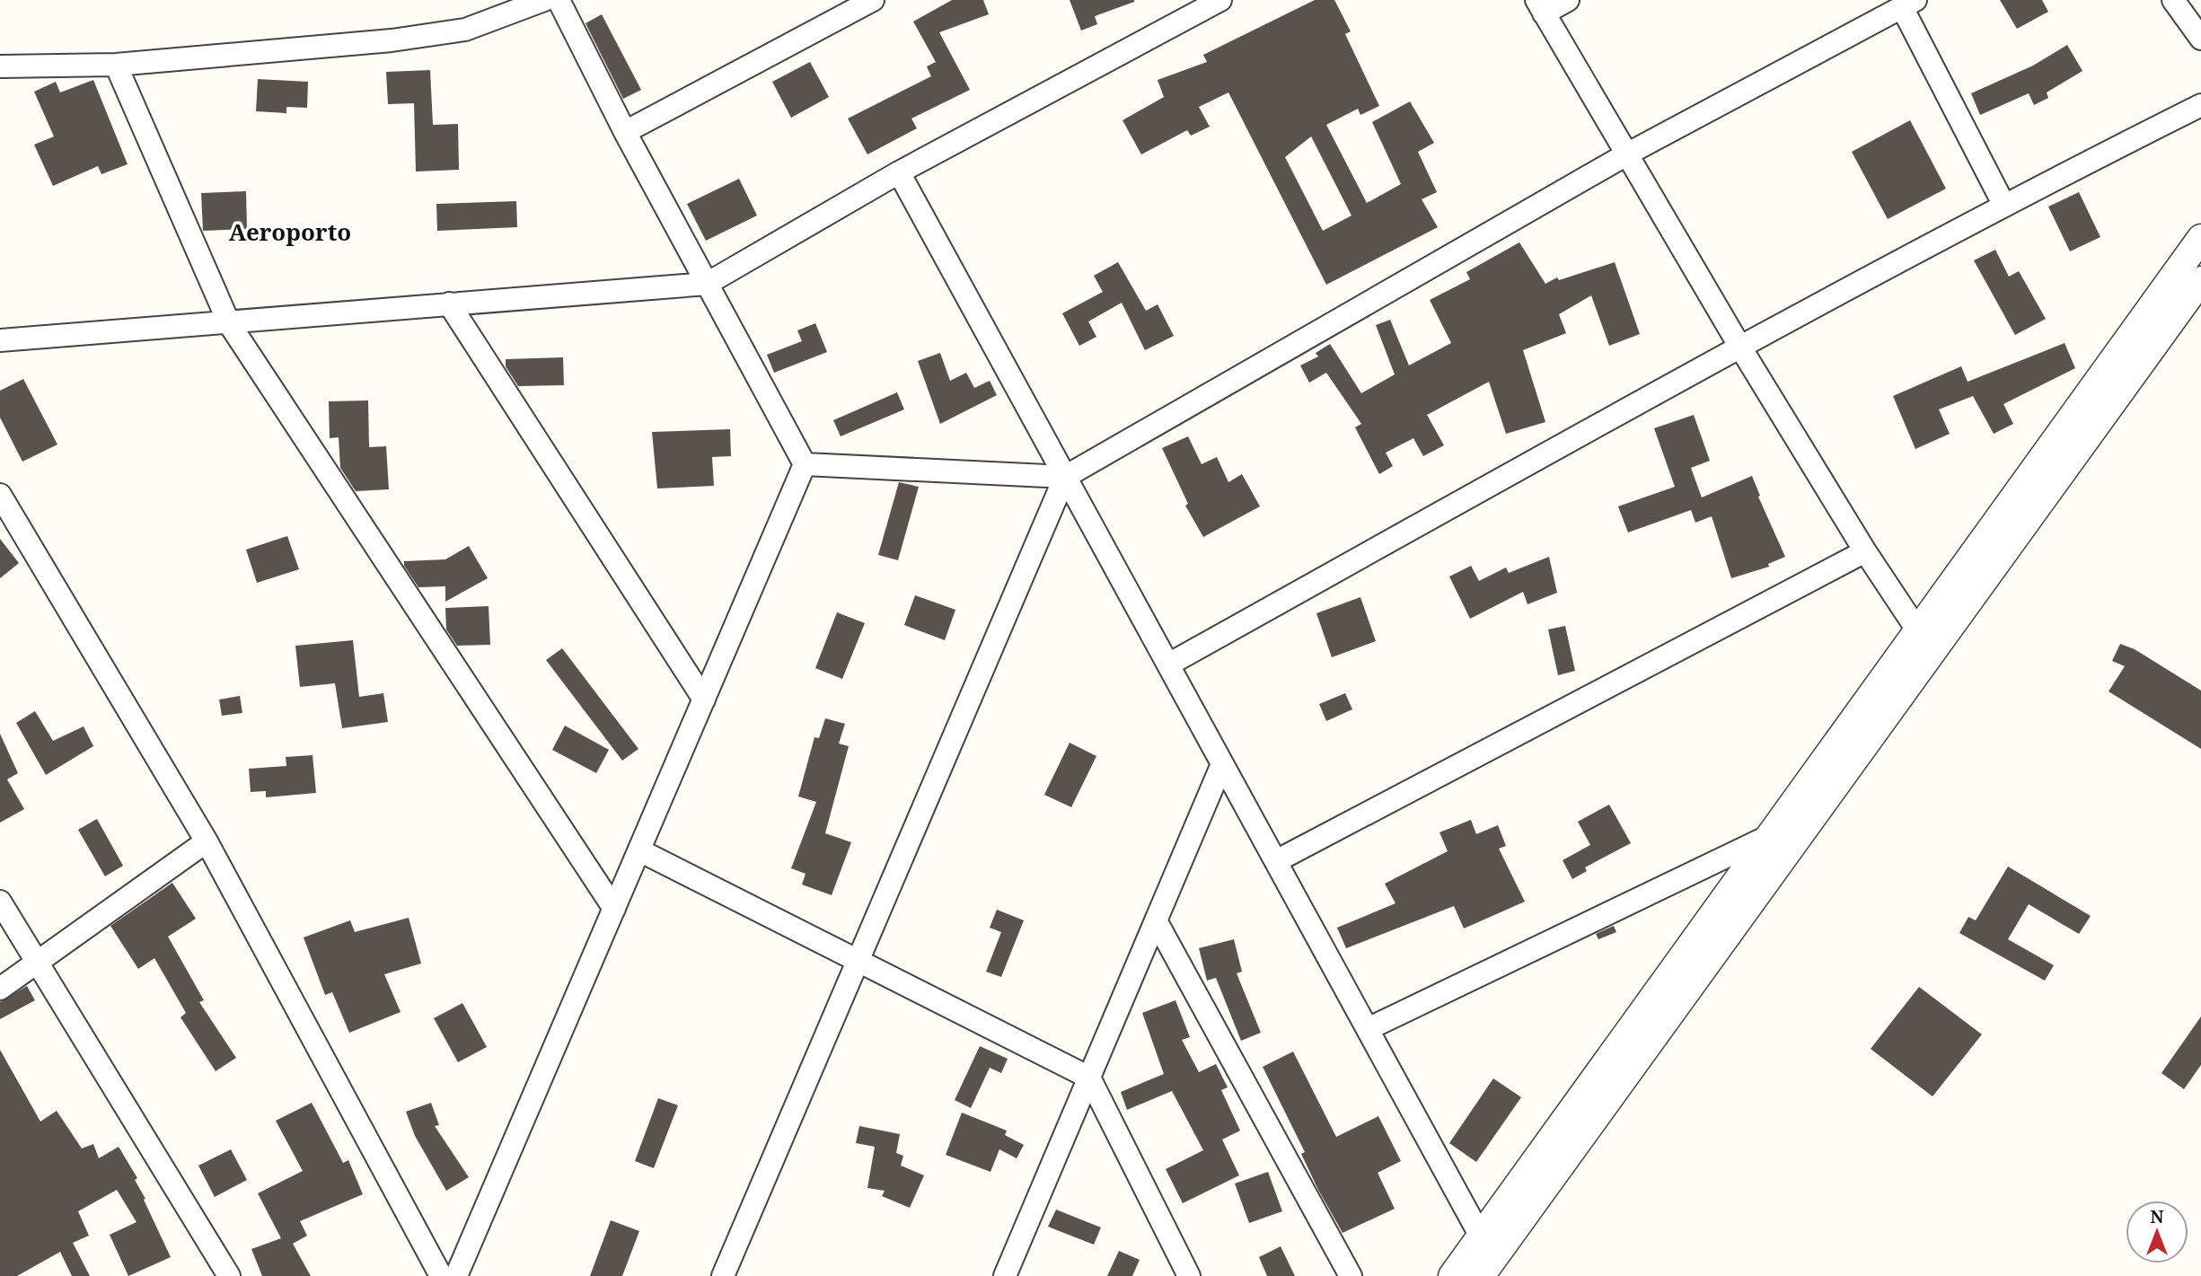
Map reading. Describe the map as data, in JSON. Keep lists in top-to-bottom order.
{
  "districts": ["Aeroporto"],
  "north": "top"
}
